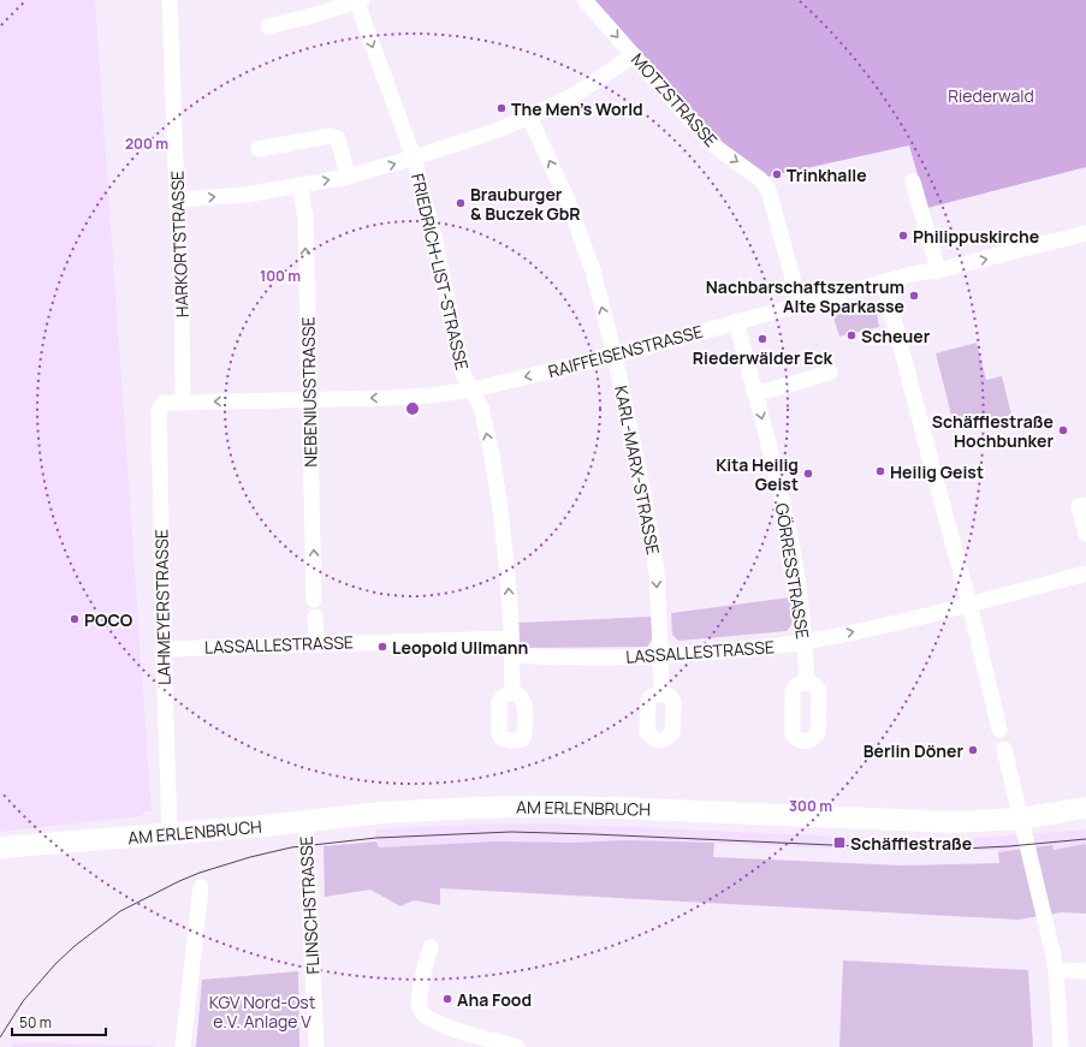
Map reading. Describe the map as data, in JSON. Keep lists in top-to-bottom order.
{
  "streets": {
    "main road": ["AM ERLENBRUCH"],
    "street": [
      "MOTZSTRASSE",
      "HARKORTSTRASSE",
      "FRIEDRICH-LIST-STRASSE",
      "RAIFFEISENSTRASSE",
      "NEBENIUSSTRASSE",
      "KARL-MARX-STRASSE",
      "GÖRRESSTRASSE",
      "LAHMEYERSTRASSE",
      "LASSALLESTRASSE",
      "FLINSCHSTRASSE"
    ]
  },
  "crossings": [
    ["MOTZSTRASSE", "RAIFFEISENSTRASSE"],
    ["HARKORTSTRASSE", "RAIFFEISENSTRASSE"],
    ["HARKORTSTRASSE", "LAHMEYERSTRASSE"],
    ["FRIEDRICH-LIST-STRASSE", "RAIFFEISENSTRASSE"],
    ["FRIEDRICH-LIST-STRASSE", "LASSALLESTRASSE"],
    ["RAIFFEISENSTRASSE", "NEBENIUSSTRASSE"],
    ["RAIFFEISENSTRASSE", "KARL-MARX-STRASSE"],
    ["RAIFFEISENSTRASSE", "GÖRRESSTRASSE"],
    ["RAIFFEISENSTRASSE", "LAHMEYERSTRASSE"],
    ["KARL-MARX-STRASSE", "LASSALLESTRASSE"],
    ["GÖRRESSTRASSE", "LASSALLESTRASSE"],
    ["LAHMEYERSTRASSE", "LASSALLESTRASSE"],
    ["LAHMEYERSTRASSE", "AM ERLENBRUCH"],
    ["AM ERLENBRUCH", "FLINSCHSTRASSE"]
  ],
  "one_way": ["MOTZSTRASSE", "NEBENIUSSTRASSE", "GÖRRESSTRASSE"],
  "parks": ["Riederwald", "KGV Nord-Ost e.V. Anlage V"],
  "places": {
    "other": [
      "The Men's World",
      "Trinkhalle",
      "Brauburger & Buczek GbR",
      "Philippuskirche",
      "Nachbarschaftszentrum Alte Sparkasse",
      "Scheuer",
      "Riederwälder Eck",
      "Schäfflestraße Hochbunker",
      "Heilig Geist",
      "Kita Heilig Geist",
      "POCO",
      "Leopold Ullmann",
      "Berlin Döner",
      "Aha Food"
    ],
    "transit": ["Schäfflestraße"]
  },
  "scale_bar": "50 m",
  "rings": ["200 m", "100 m", "300 m"]
}
